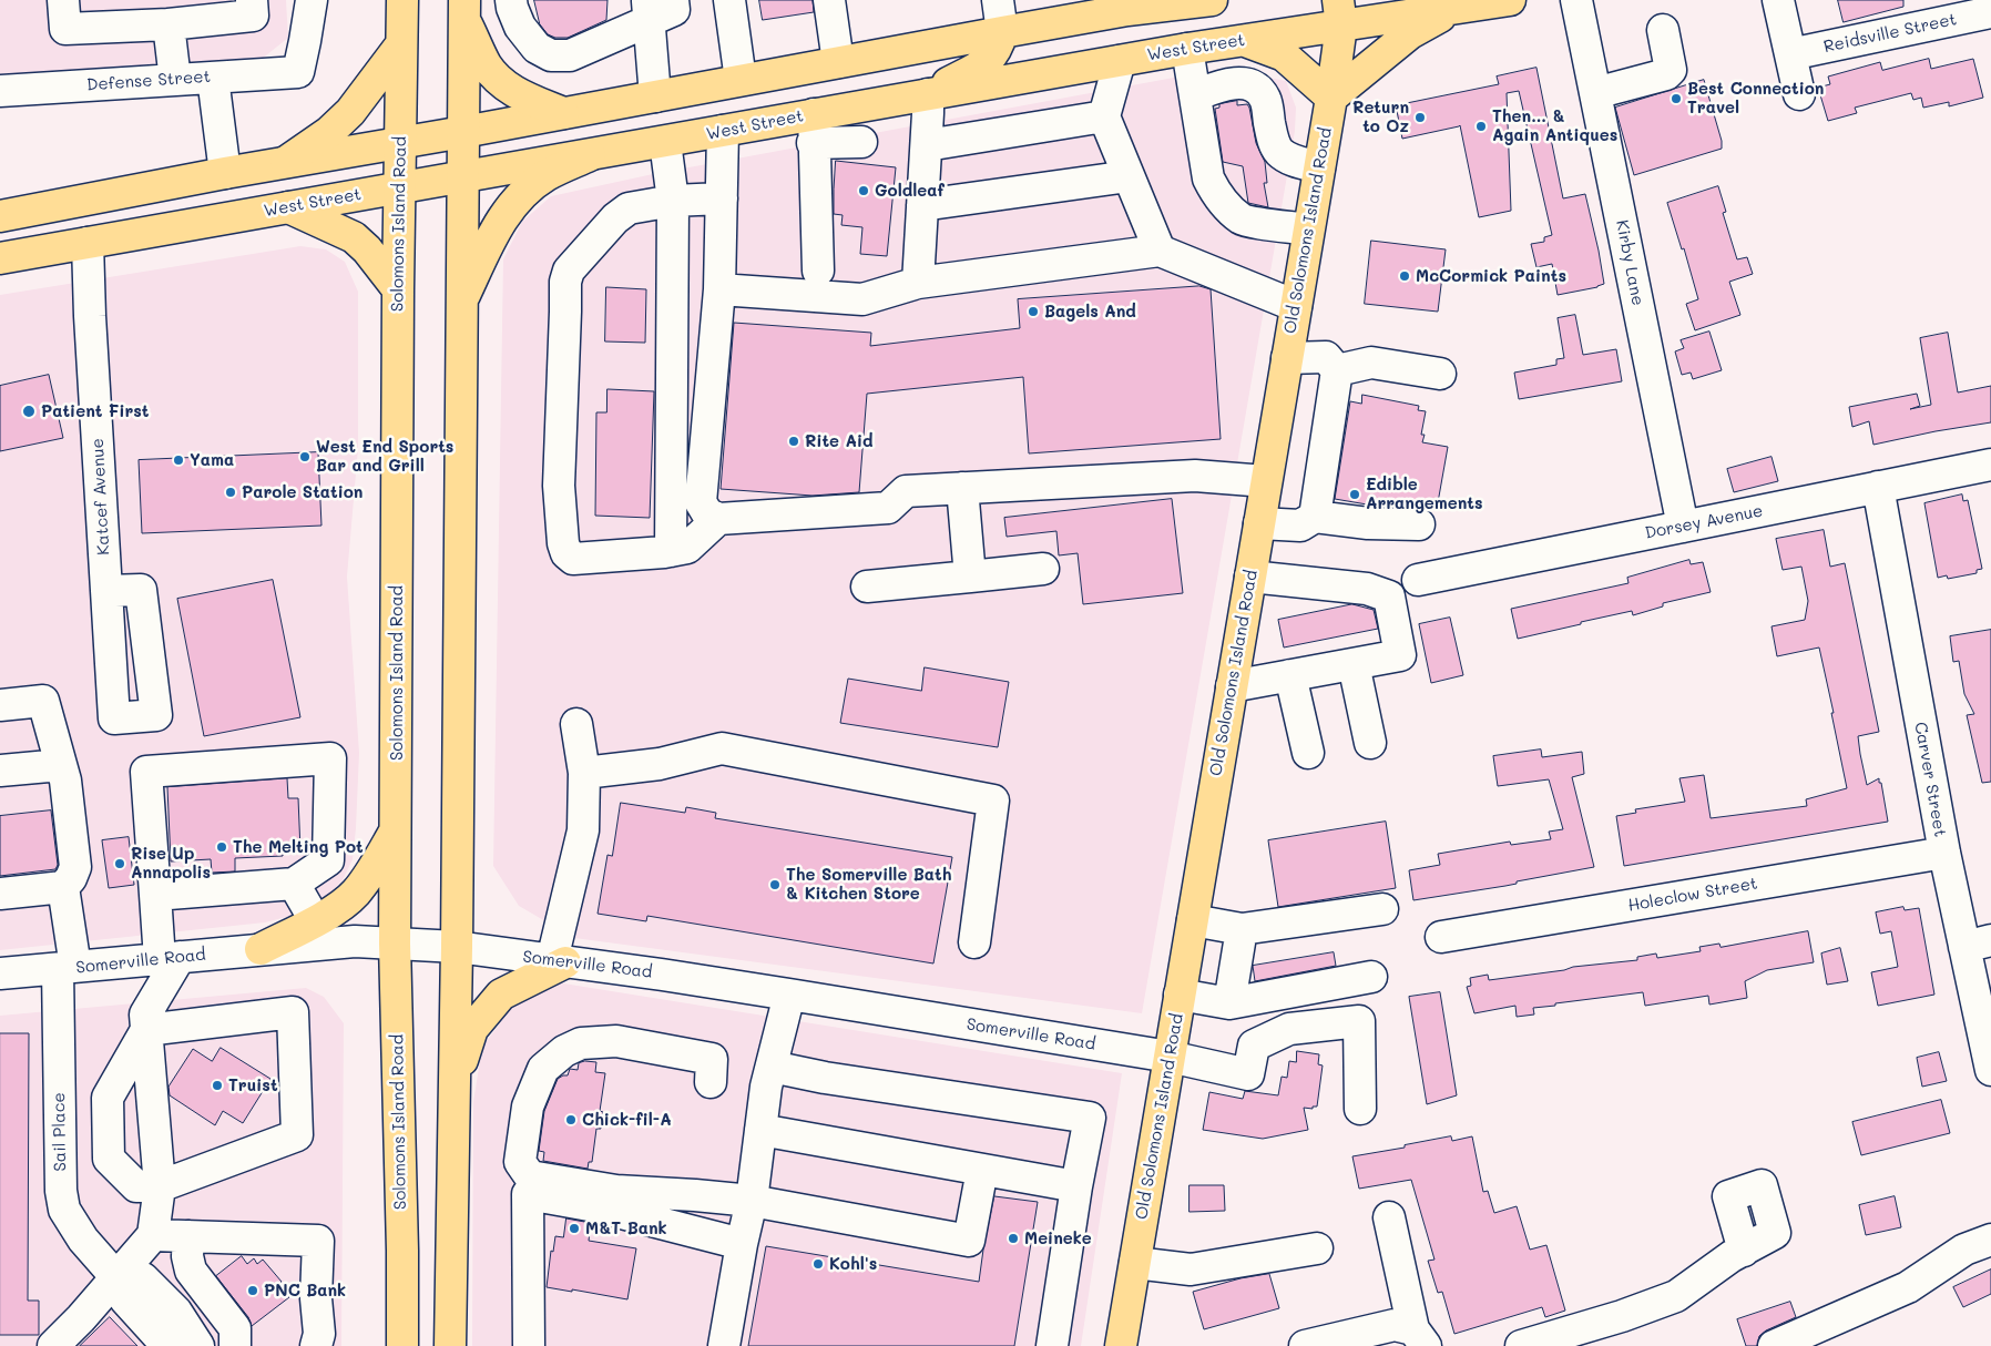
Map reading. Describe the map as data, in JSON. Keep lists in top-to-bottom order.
{
  "streets": {
    "main road": ["West Street", "Solomons Island Road", "Old Solomons Island Road"],
    "street": [
      "Reidsville Street",
      "Defense Street",
      "Kirby Lane",
      "Katcef Avenue",
      "Dorsey Avenue",
      "Carver Street",
      "Holeclow Street",
      "Somerville Road",
      "Sail Place"
    ]
  },
  "crossings": [
    ["West Street", "Solomons Island Road"],
    ["West Street", "Old Solomons Island Road"],
    ["West Street", "Katcef Avenue"],
    ["Solomons Island Road", "Somerville Road"],
    ["Old Solomons Island Road", "Somerville Road"],
    ["Kirby Lane", "Dorsey Avenue"],
    ["Dorsey Avenue", "Carver Street"],
    ["Carver Street", "Holeclow Street"],
    ["Somerville Road", "Sail Place"]
  ],
  "places": [
    "Best Connection Travel",
    "Return to Oz",
    "Then... & Again Antiques",
    "Goldleaf",
    "McCormick Paints",
    "Bagels And",
    "Patient First",
    "Rite Aid",
    "West End Sports Bar and Grill",
    "Yama",
    "Parole Station",
    "Edible Arrangements",
    "The Melting Pot",
    "Rise Up Annapolis",
    "The Somerville Bath & Kitchen Store",
    "Truist",
    "Chick-fil-A",
    "M&T Bank",
    "Meineke",
    "Kohl's",
    "PNC Bank"
  ]
}
